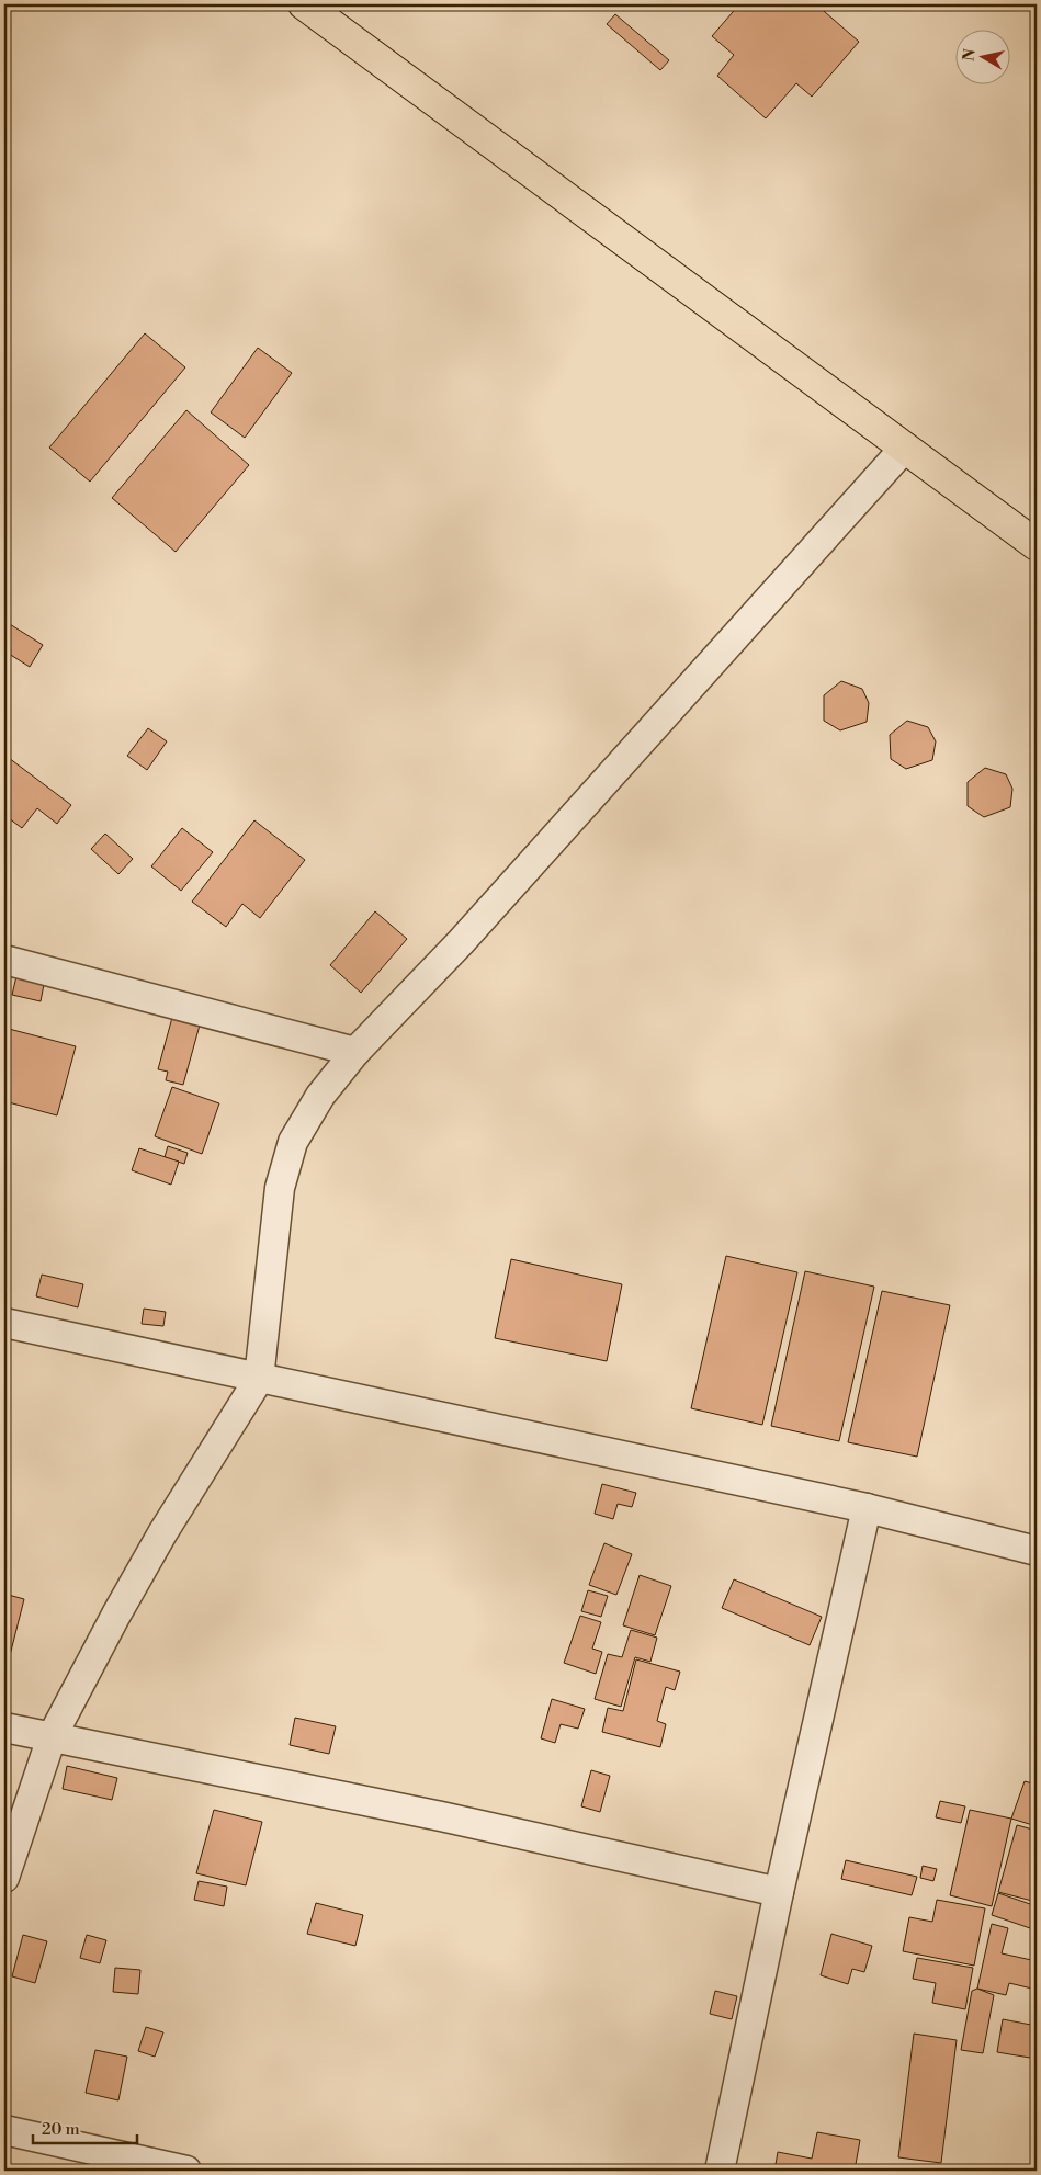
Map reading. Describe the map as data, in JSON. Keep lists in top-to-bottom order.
{
  "scale_bar": "20 m",
  "north": "left"
}
